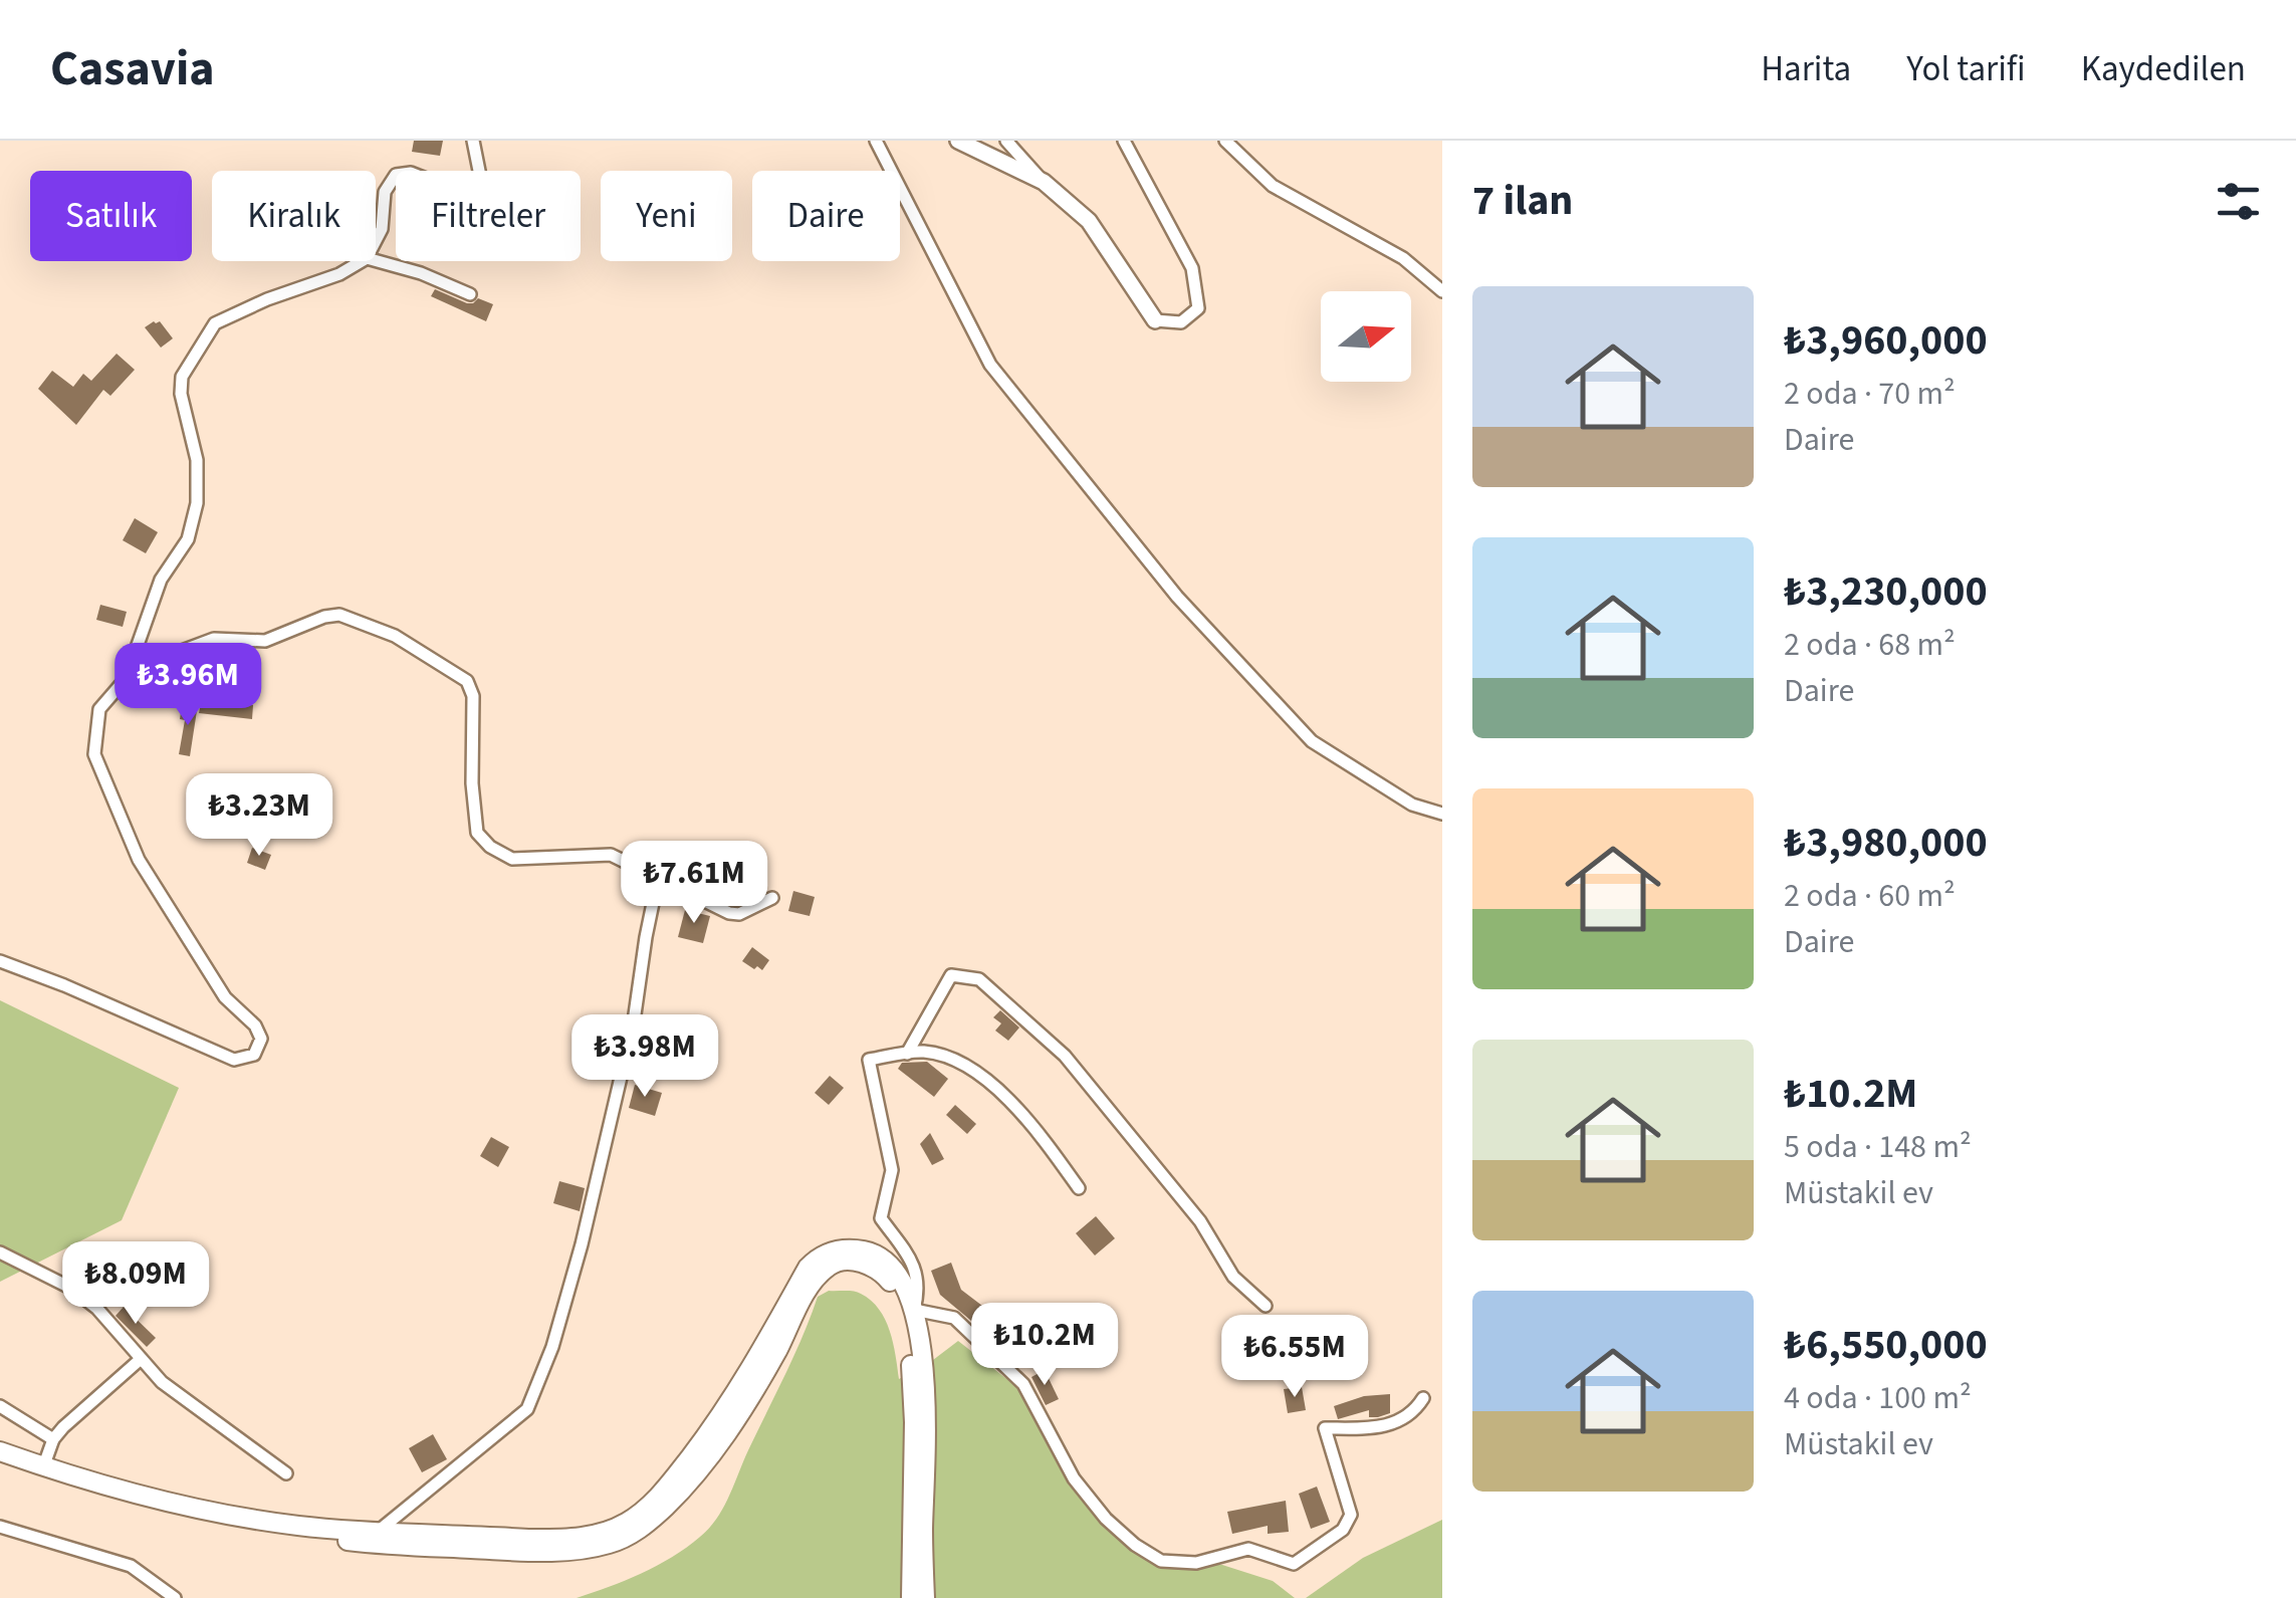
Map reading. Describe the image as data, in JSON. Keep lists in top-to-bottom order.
{
  "north": "right",
  "page": {
    "header": "Casavia",
    "nav": ["Harita", "Yol tarifi", "Kaydedilen"],
    "heading": "7 ilan",
    "chip": [
      "Satılık",
      "Kiralık",
      "Filtreler",
      "Yeni",
      "Daire"
    ],
    "list": [
      {
        "name": "₺3,960,000",
        "note": "2 oda · 70 m² · Daire"
      },
      {
        "name": "₺3,230,000",
        "note": "2 oda · 68 m² · Daire"
      },
      {
        "name": "₺3,980,000",
        "note": "2 oda · 60 m² · Daire"
      },
      {
        "name": "₺10.2M",
        "note": "5 oda · 148 m² · Müstakil ev"
      },
      {
        "name": "₺6,550,000",
        "note": "4 oda · 100 m² · Müstakil ev"
      }
    ],
    "price": [
      "₺3.96M",
      "₺3.23M",
      "₺7.61M",
      "₺3.98M",
      "₺8.09M",
      "₺10.2M",
      "₺6.55M"
    ]
  }
}
